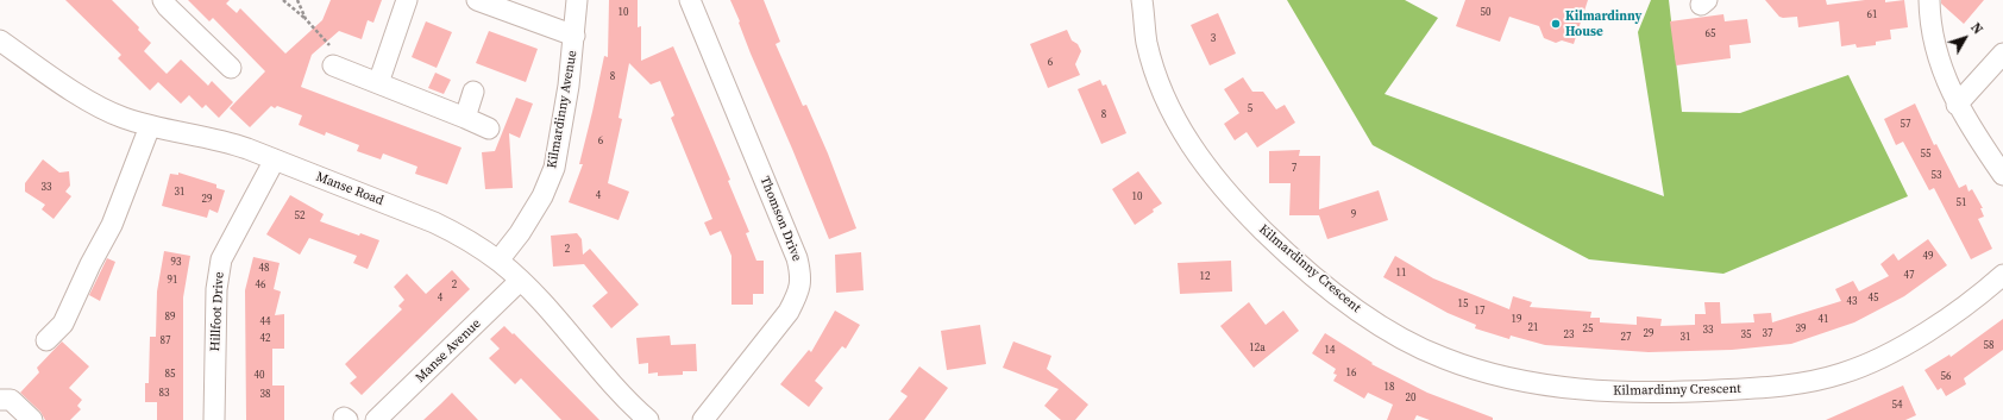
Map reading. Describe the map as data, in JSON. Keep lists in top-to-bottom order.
{
  "streets": {
    "street": [
      "Kilmardinny Avenue",
      "Manse Road",
      "Thomson Drive",
      "Kilmardinny Crescent",
      "Hillfoot Drive",
      "Manse Avenue"
    ]
  },
  "crossings": [
    ["Kilmardinny Avenue", "Manse Road"],
    ["Manse Road", "Hillfoot Drive"],
    ["Manse Road", "Manse Avenue"]
  ],
  "places": ["Kilmardinny House"],
  "house_numbers": [
    "10",
    "50",
    "61",
    "65",
    "3",
    "6",
    "8",
    "5",
    "8",
    "57",
    "6",
    "55",
    "7",
    "53",
    "33",
    "31",
    "4",
    "10",
    "29",
    "51",
    "9",
    "52",
    "2",
    "49",
    "93",
    "48",
    "11",
    "47",
    "12",
    "91",
    "46",
    "2",
    "4",
    "45",
    "43",
    "15",
    "17",
    "89",
    "19",
    "41",
    "44",
    "21",
    "25",
    "39",
    "33",
    "29",
    "37",
    "23",
    "35",
    "27",
    "31",
    "42",
    "87",
    "58",
    "12a",
    "14",
    "16",
    "85",
    "40",
    "56",
    "18",
    "83",
    "38",
    "20",
    "54"
  ],
  "north": "top right"
}
